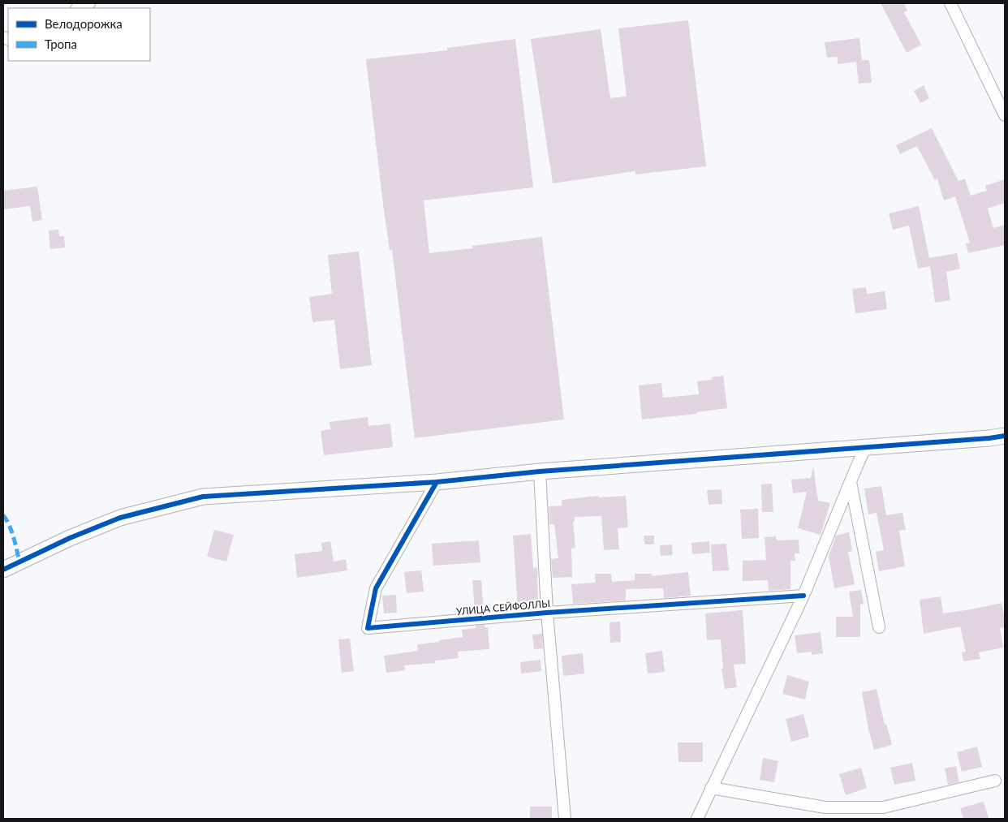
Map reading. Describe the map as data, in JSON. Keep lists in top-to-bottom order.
{
  "streets": {
    "street": ["УЛИЦА СЕЙФОЛЛЫ"]
  },
  "legend": ["Велодорожка", "Тропа"]
}
